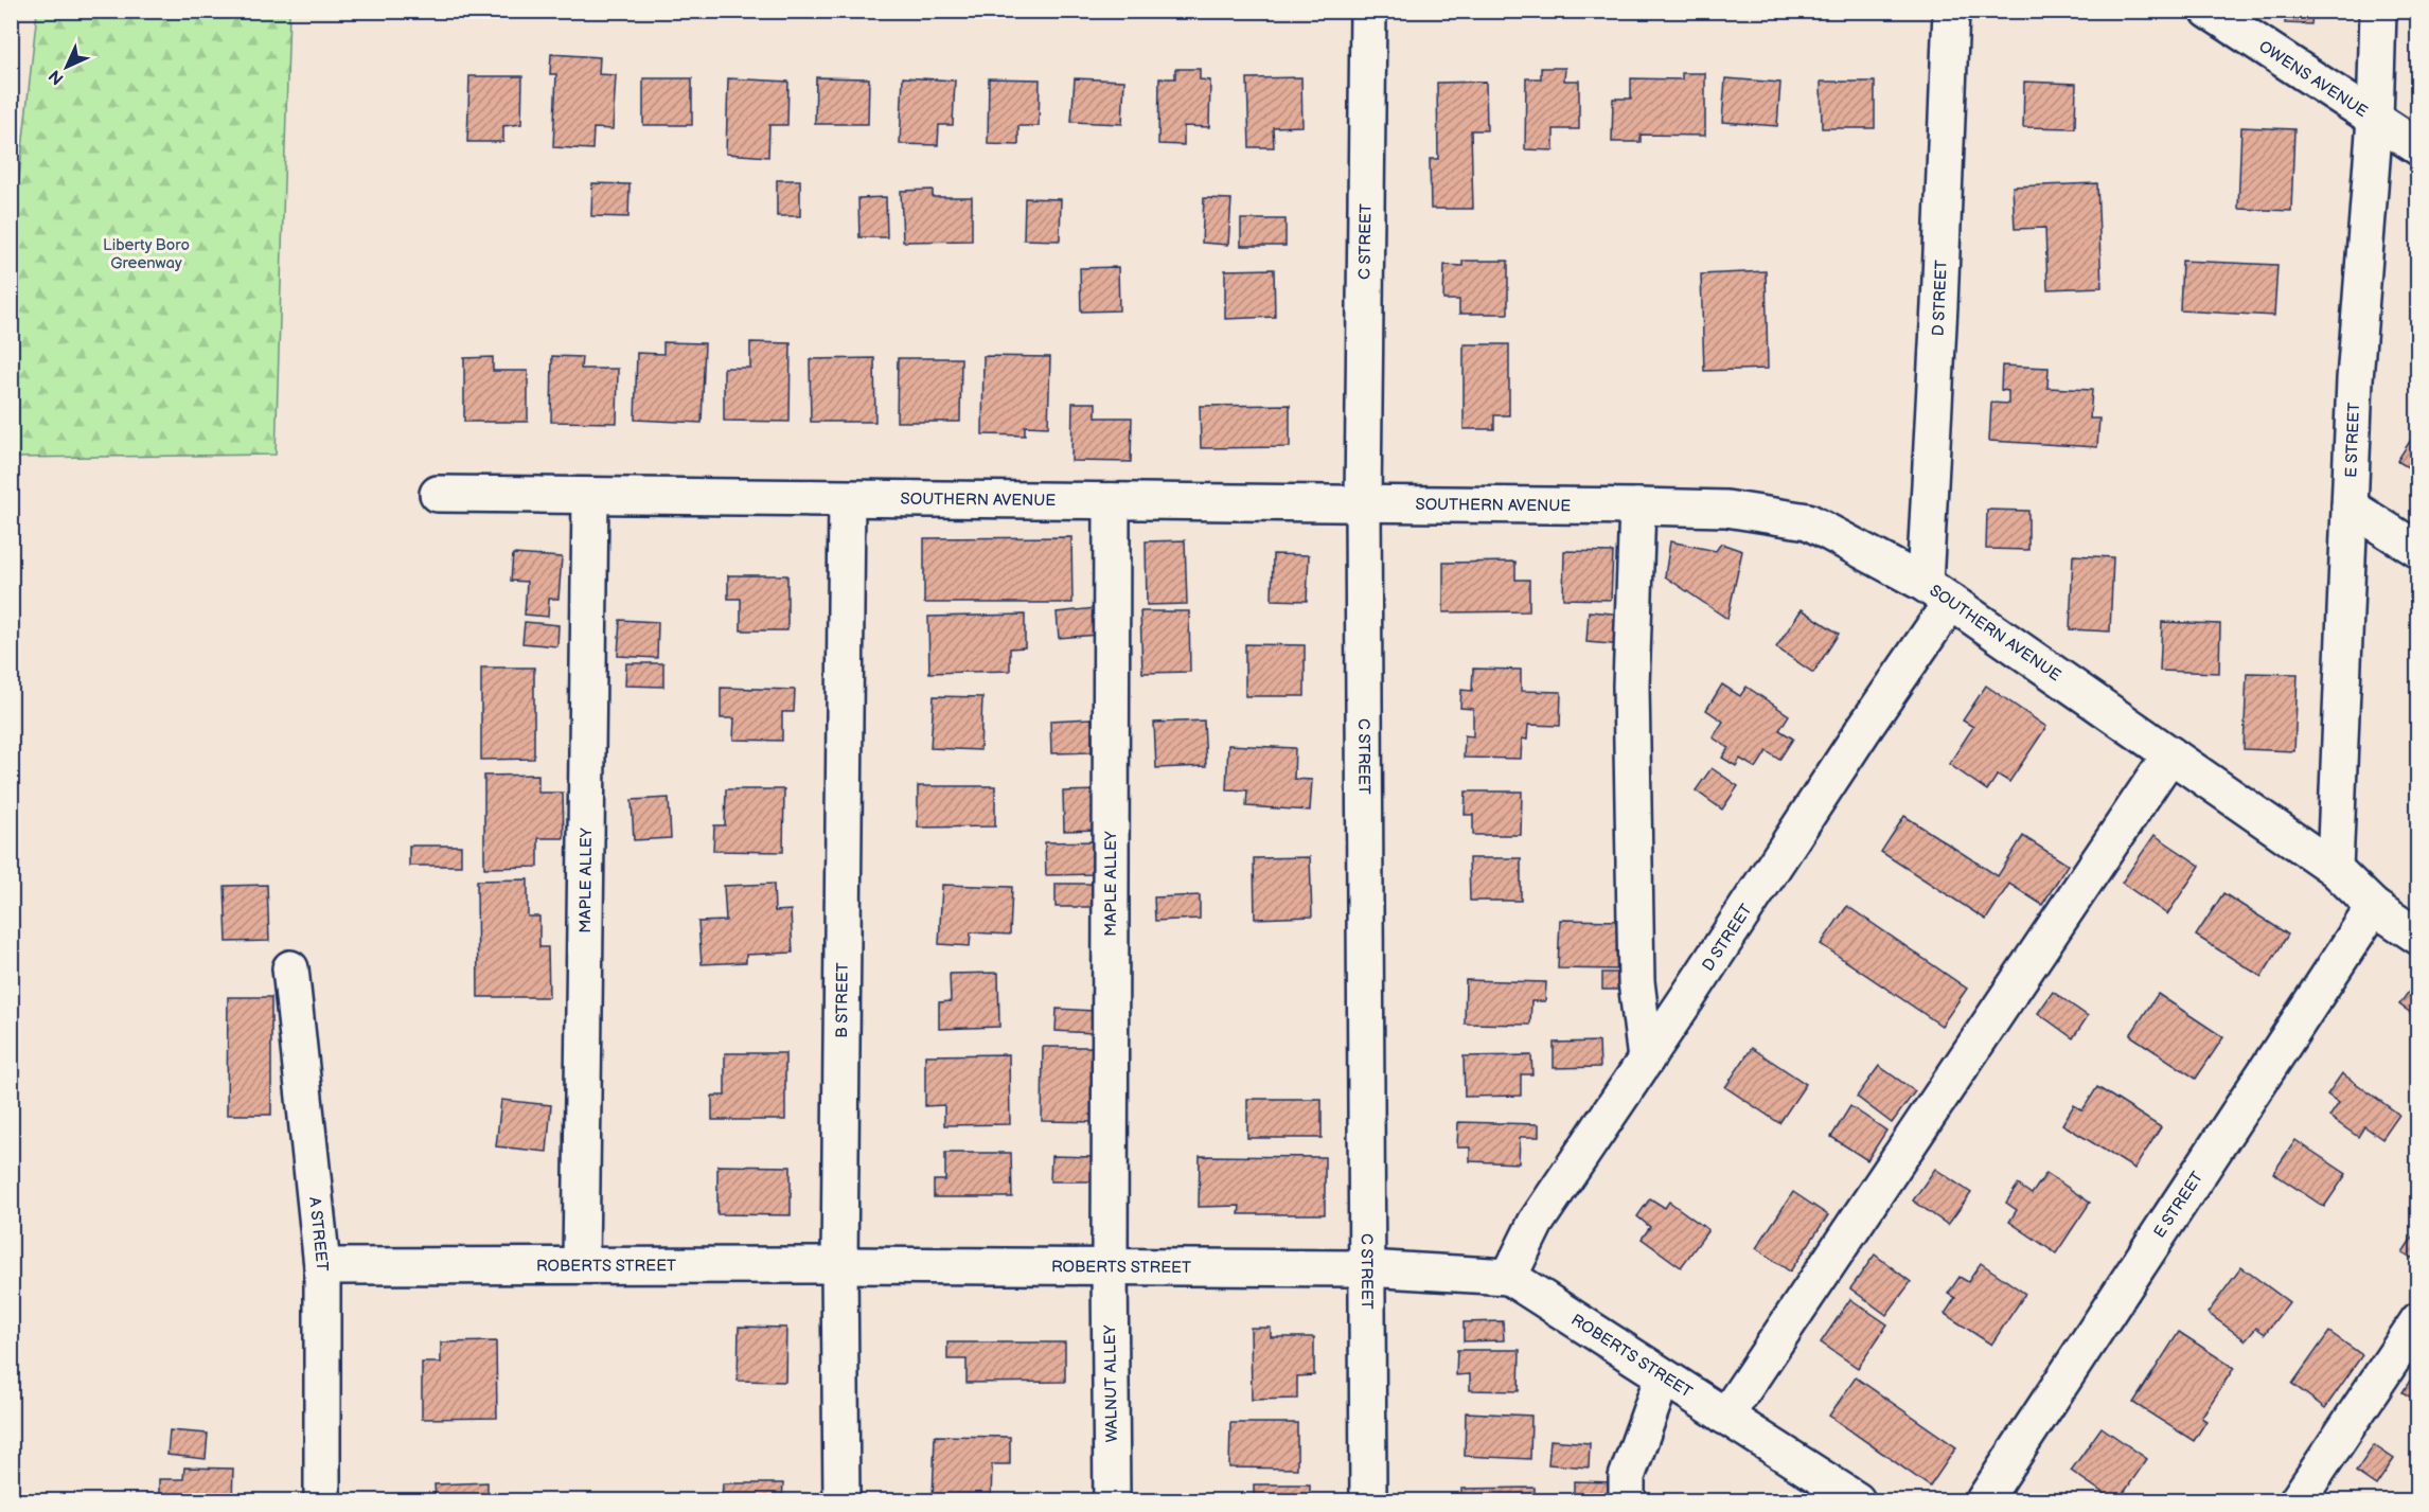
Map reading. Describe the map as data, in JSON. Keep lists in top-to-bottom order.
{
  "streets": {
    "street": [
      "OWENS AVENUE",
      "C STREET",
      "D STREET",
      "E STREET",
      "SOUTHERN AVENUE",
      "MAPLE ALLEY",
      "B STREET",
      "A STREET",
      "ROBERTS STREET",
      "WALNUT ALLEY"
    ]
  },
  "crossings": [
    ["OWENS AVENUE", "E STREET"],
    ["C STREET", "SOUTHERN AVENUE"],
    ["C STREET", "ROBERTS STREET"],
    ["D STREET", "SOUTHERN AVENUE"],
    ["D STREET", "ROBERTS STREET"],
    ["E STREET", "SOUTHERN AVENUE"],
    ["SOUTHERN AVENUE", "MAPLE ALLEY"],
    ["SOUTHERN AVENUE", "B STREET"],
    ["MAPLE ALLEY", "ROBERTS STREET"],
    ["MAPLE ALLEY", "WALNUT ALLEY"],
    ["B STREET", "ROBERTS STREET"],
    ["A STREET", "ROBERTS STREET"],
    ["ROBERTS STREET", "WALNUT ALLEY"]
  ],
  "parks": ["Liberty Boro Greenway"],
  "north": "bottom left"
}
